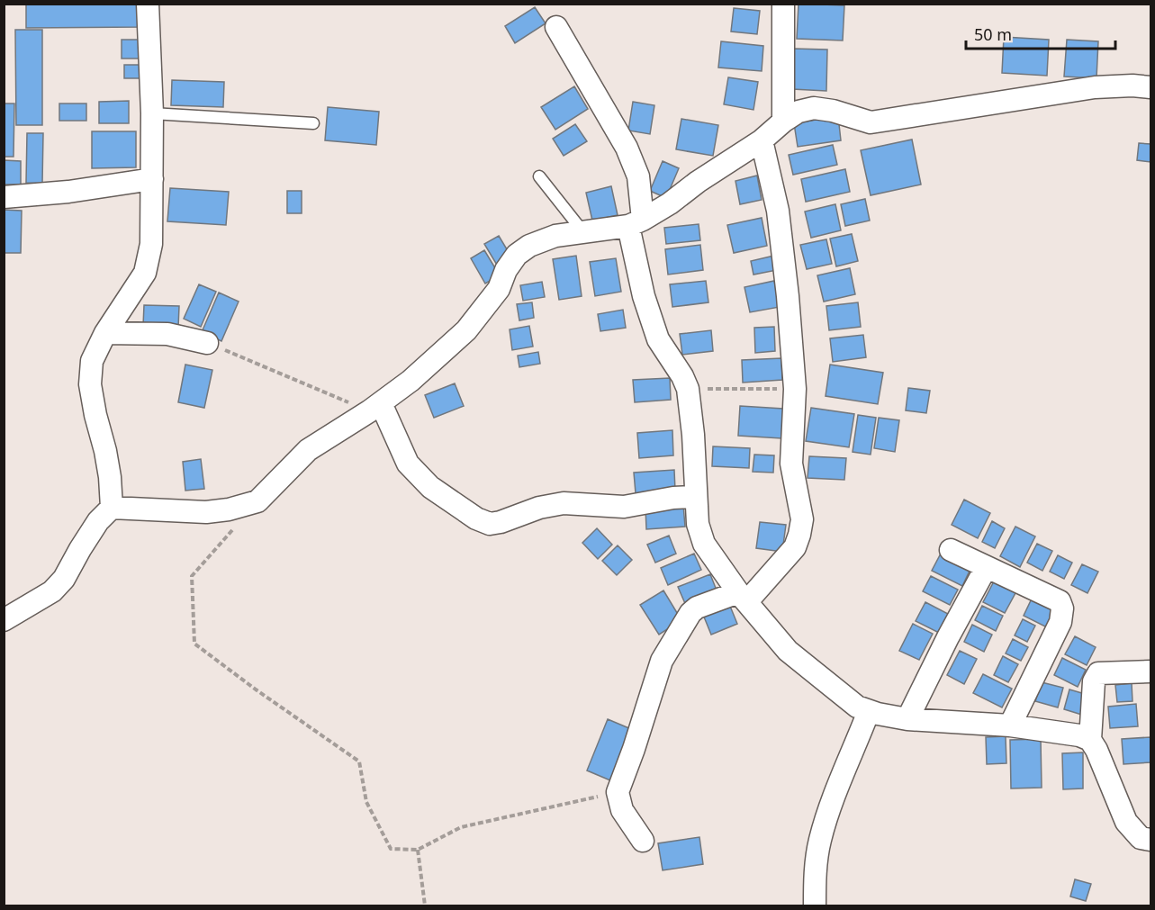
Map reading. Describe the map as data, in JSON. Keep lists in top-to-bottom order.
{
  "scale_bar": "50 m"
}
